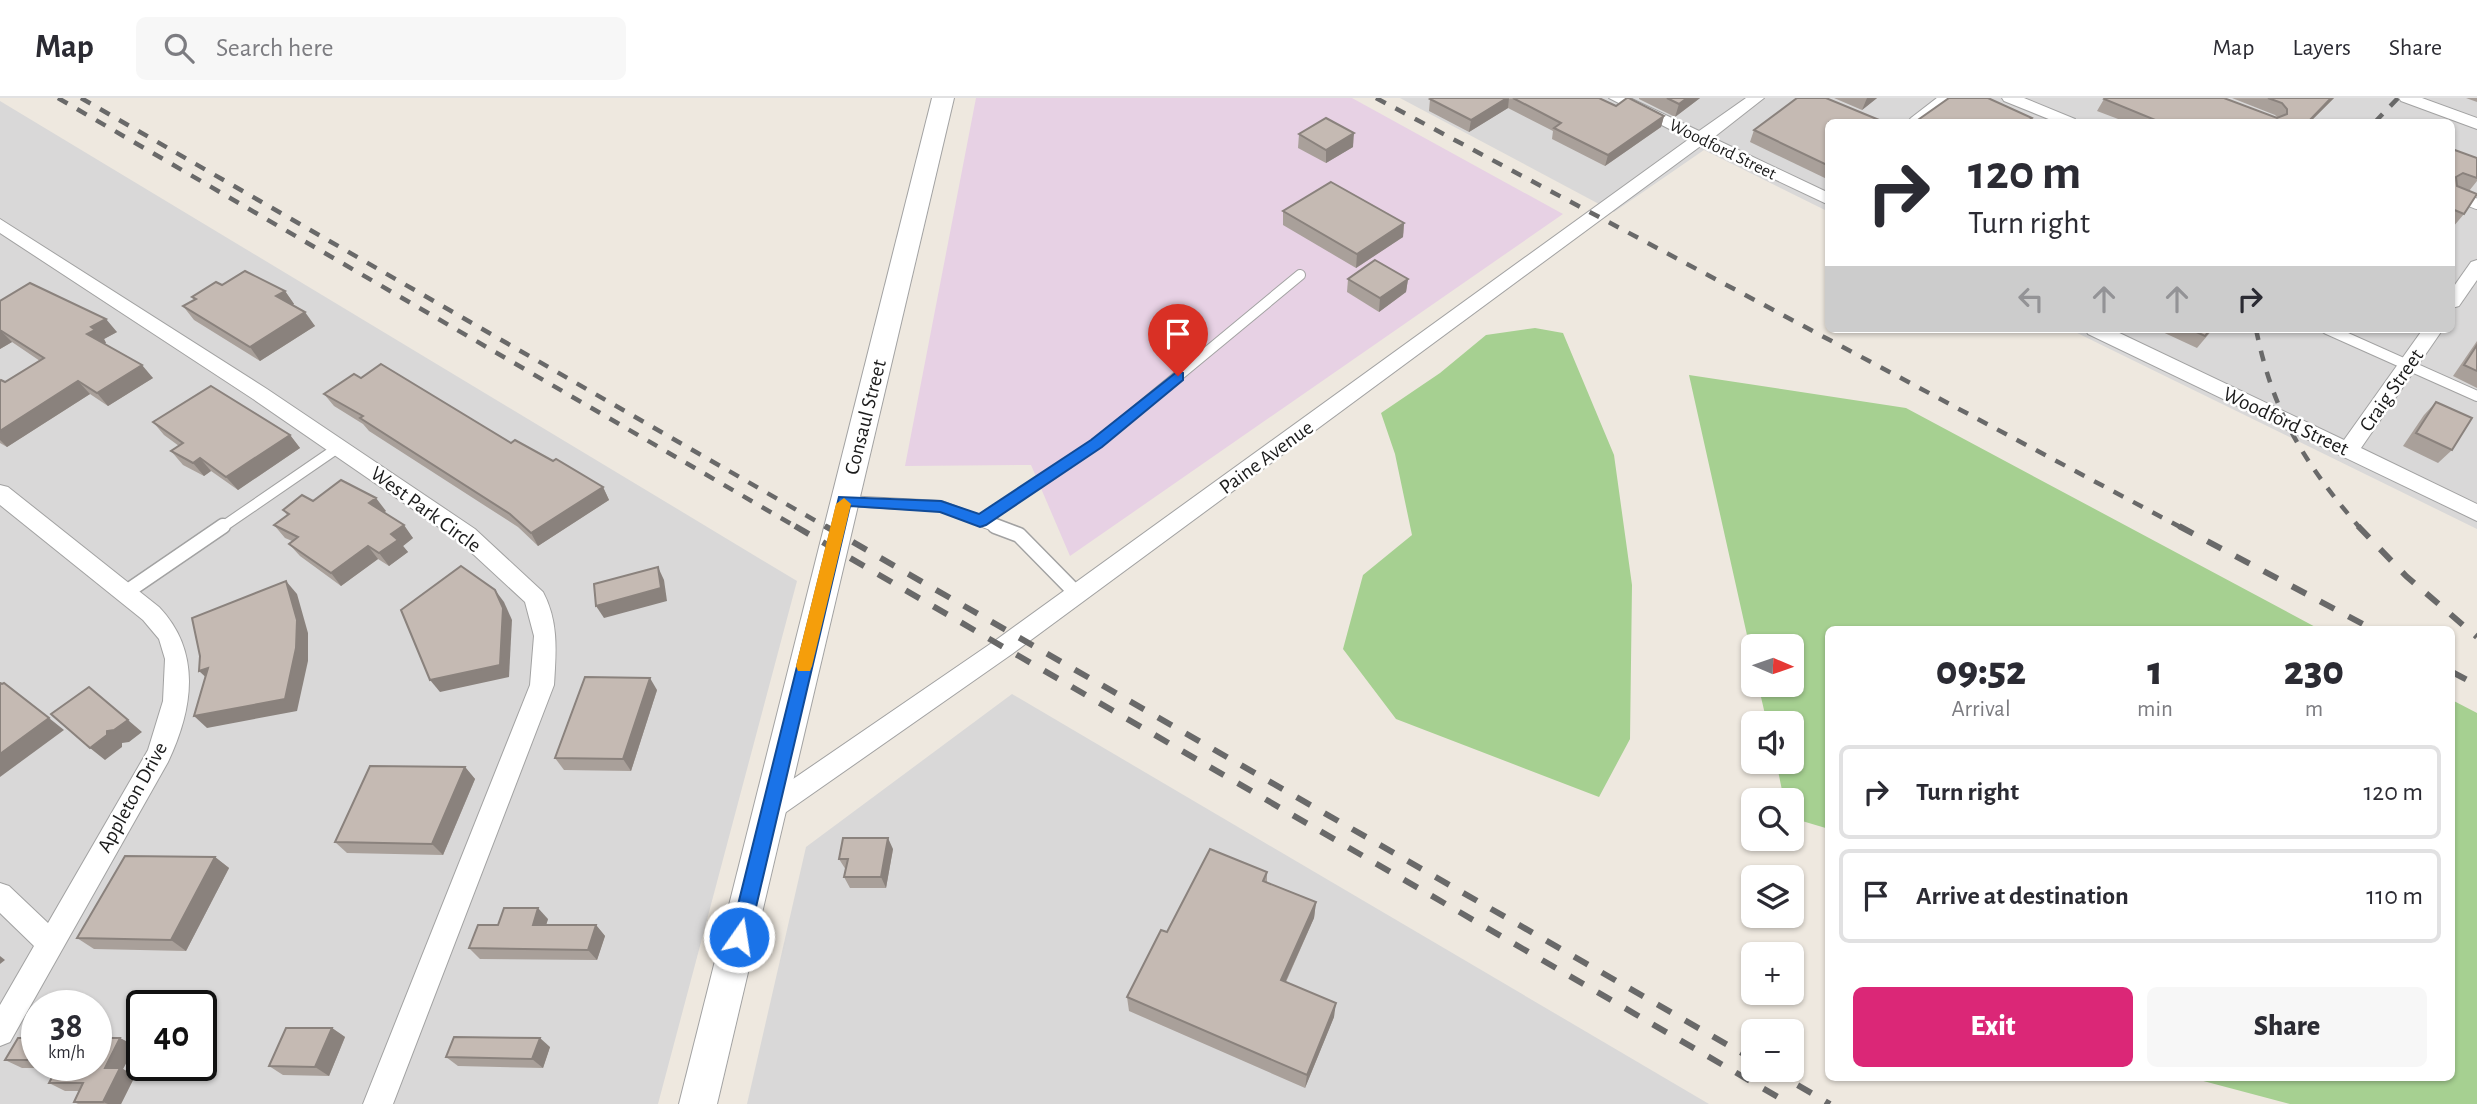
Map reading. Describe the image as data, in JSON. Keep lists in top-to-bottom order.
{
  "streets": {
    "street": [
      "Woodford Street",
      "Craig Street",
      "Consaul Street",
      "Paine Avenue",
      "West Park Circle",
      "Appleton Drive"
    ]
  },
  "crossings": [
    ["Woodford Street", "Craig Street"],
    ["Woodford Street", "Paine Avenue"],
    ["Consaul Street", "Paine Avenue"]
  ],
  "north": "right",
  "page": {
    "header": "Map",
    "search": "Search here",
    "nav": ["Map", "Layers", "Share"],
    "turn": ["120 m", "Turn right"],
    "eta": [
      "09:52",
      "Arrival",
      "1",
      "min",
      "230",
      "m"
    ],
    "map_buttons": ["+", "−"],
    "list": [
      {
        "name": "Turn right",
        "value": "120 m"
      },
      {
        "name": "Arrive at destination",
        "value": "110 m"
      }
    ],
    "buttons": ["Exit", "Share"],
    "speed": "38 km/h",
    "limit": "40"
  }
}
